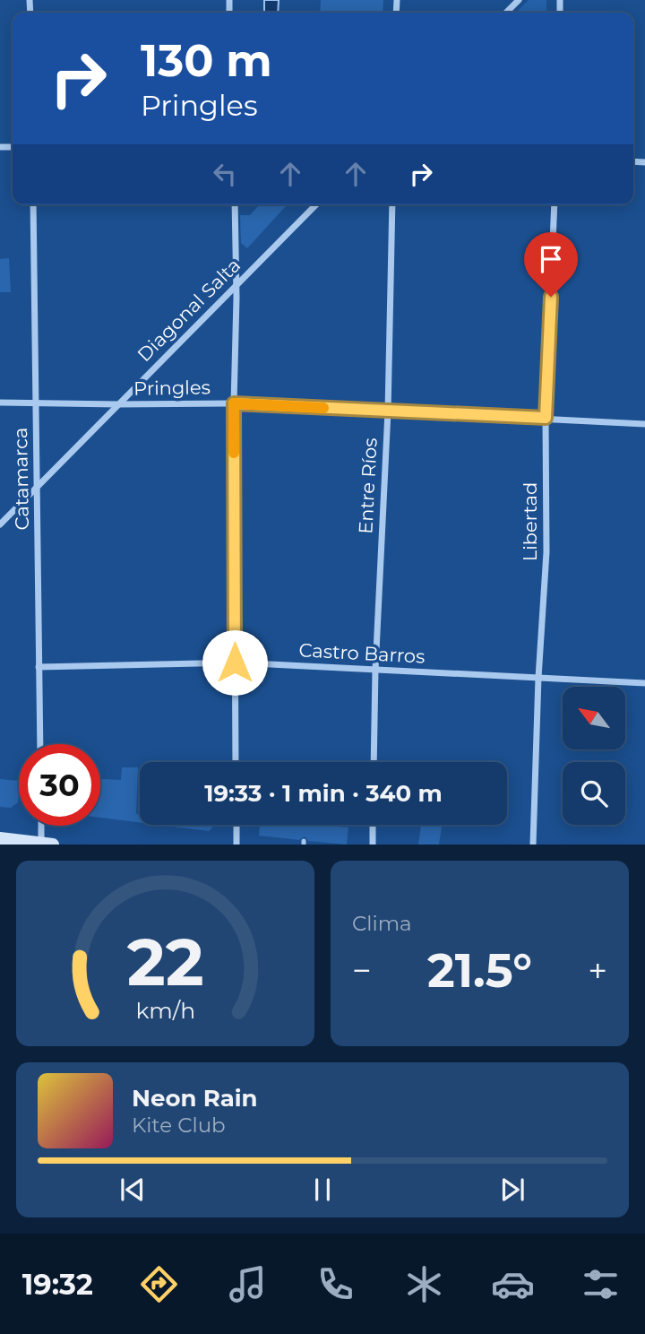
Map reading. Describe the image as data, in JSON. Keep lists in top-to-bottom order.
{
  "streets": {
    "street": [
      "Diagonal Salta",
      "Pringles",
      "Catamarca",
      "Entre Ríos",
      "Libertad",
      "Castro Barros"
    ]
  },
  "crossings": [
    ["Diagonal Salta", "Pringles"],
    ["Diagonal Salta", "Catamarca"],
    ["Pringles", "Catamarca"],
    ["Pringles", "Entre Ríos"],
    ["Pringles", "Libertad"],
    ["Catamarca", "Castro Barros"],
    ["Entre Ríos", "Castro Barros"],
    ["Libertad", "Castro Barros"]
  ],
  "north": "top left",
  "page": {
    "turn": ["130 m", "Pringles"],
    "limit": "30",
    "trip": "19:33 · 1 min · 340 m",
    "tile": "Clima",
    "heat": ["−", "21.5°", "+"],
    "song": ["Neon Rain", "Kite Club"],
    "tabs": "19:32",
    "gauge": ["22", "km/h"]
  }
}
